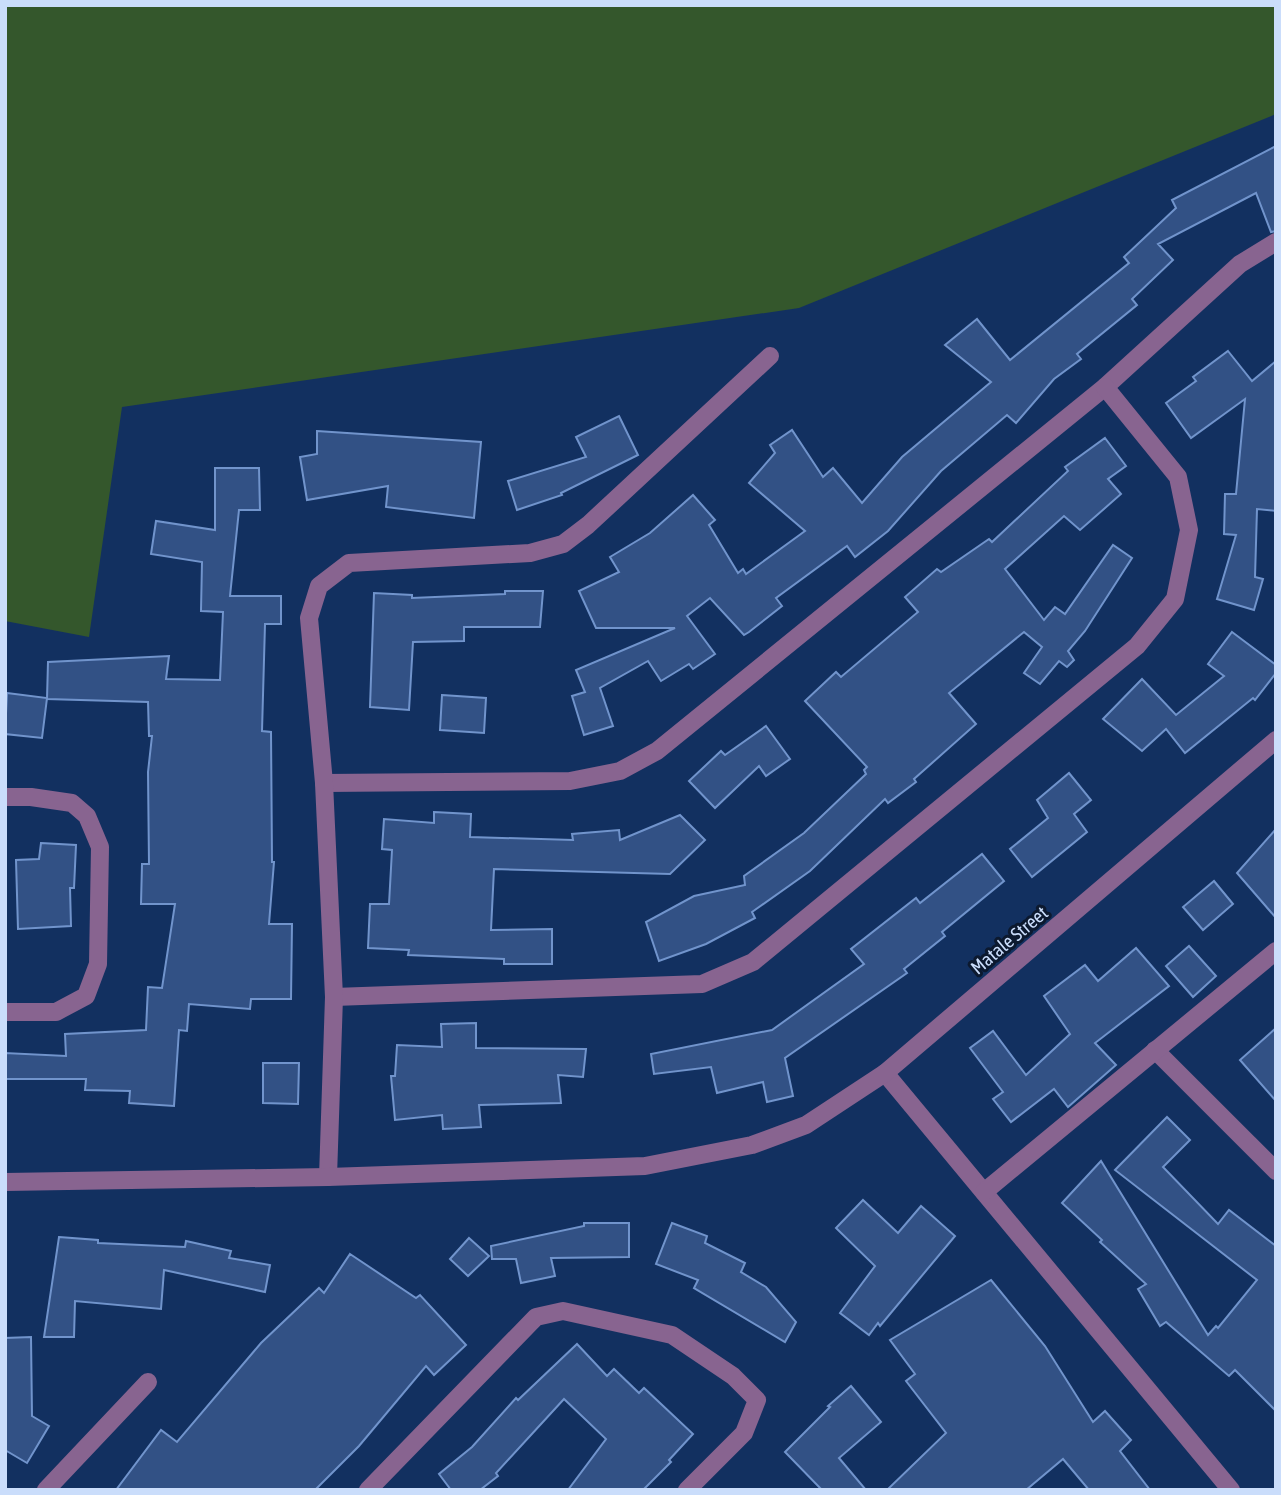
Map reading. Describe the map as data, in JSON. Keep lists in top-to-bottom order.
{
  "streets": {
    "street": ["Matale Street"]
  }
}
